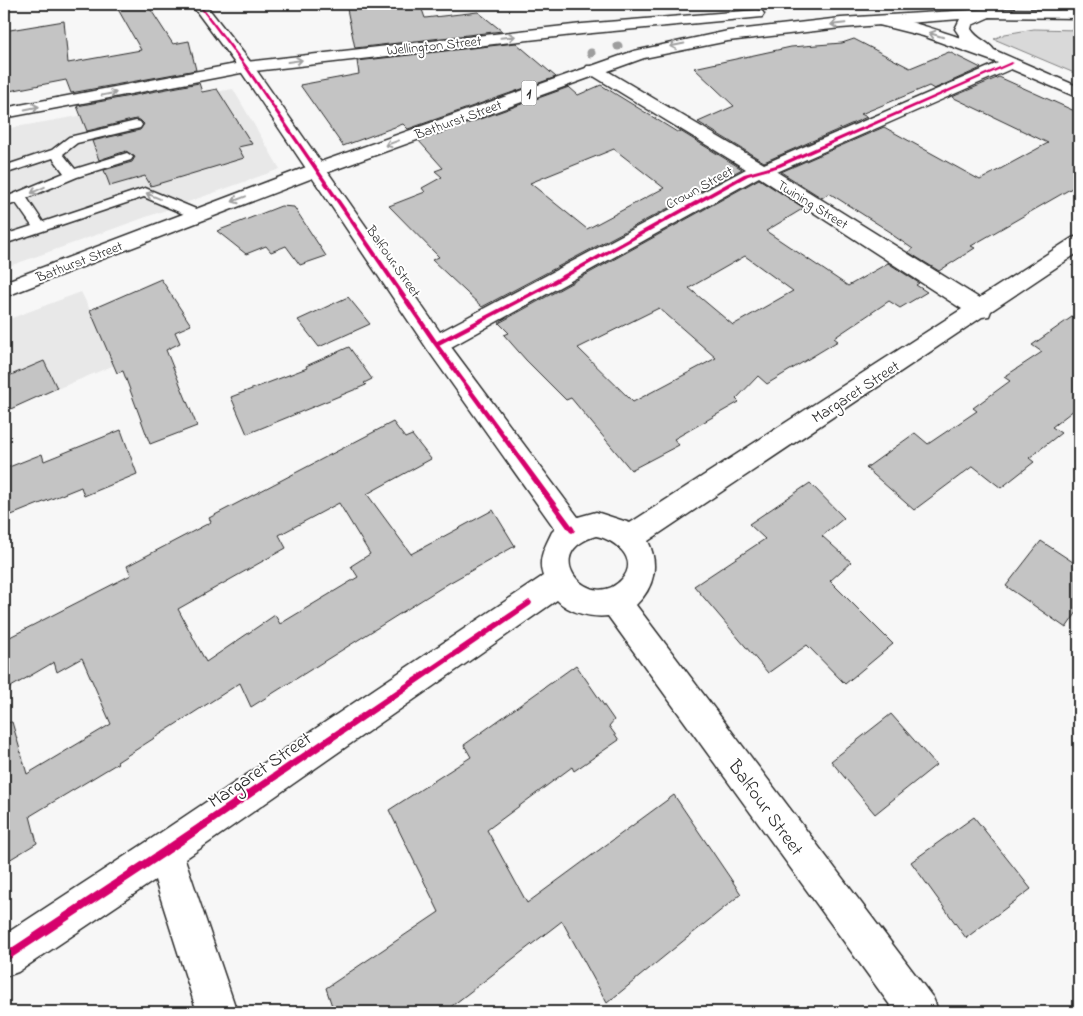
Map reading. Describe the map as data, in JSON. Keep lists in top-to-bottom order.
{
  "streets": {
    "main road": [
      "Wellington Street",
      "1",
      "Bathurst Street",
      "Crown Street",
      "Twining Street",
      "Balfour Street",
      "Margaret Street"
    ]
  },
  "crossings": [
    ["Wellington Street", "Balfour Street"],
    ["Bathurst Street", "Twining Street"],
    ["Bathurst Street", "Balfour Street"],
    ["Crown Street", "Twining Street"],
    ["Crown Street", "Balfour Street"],
    ["Twining Street", "Margaret Street"],
    ["Balfour Street", "Margaret Street"]
  ],
  "one_way": ["Wellington Street", "Bathurst Street"]
}
